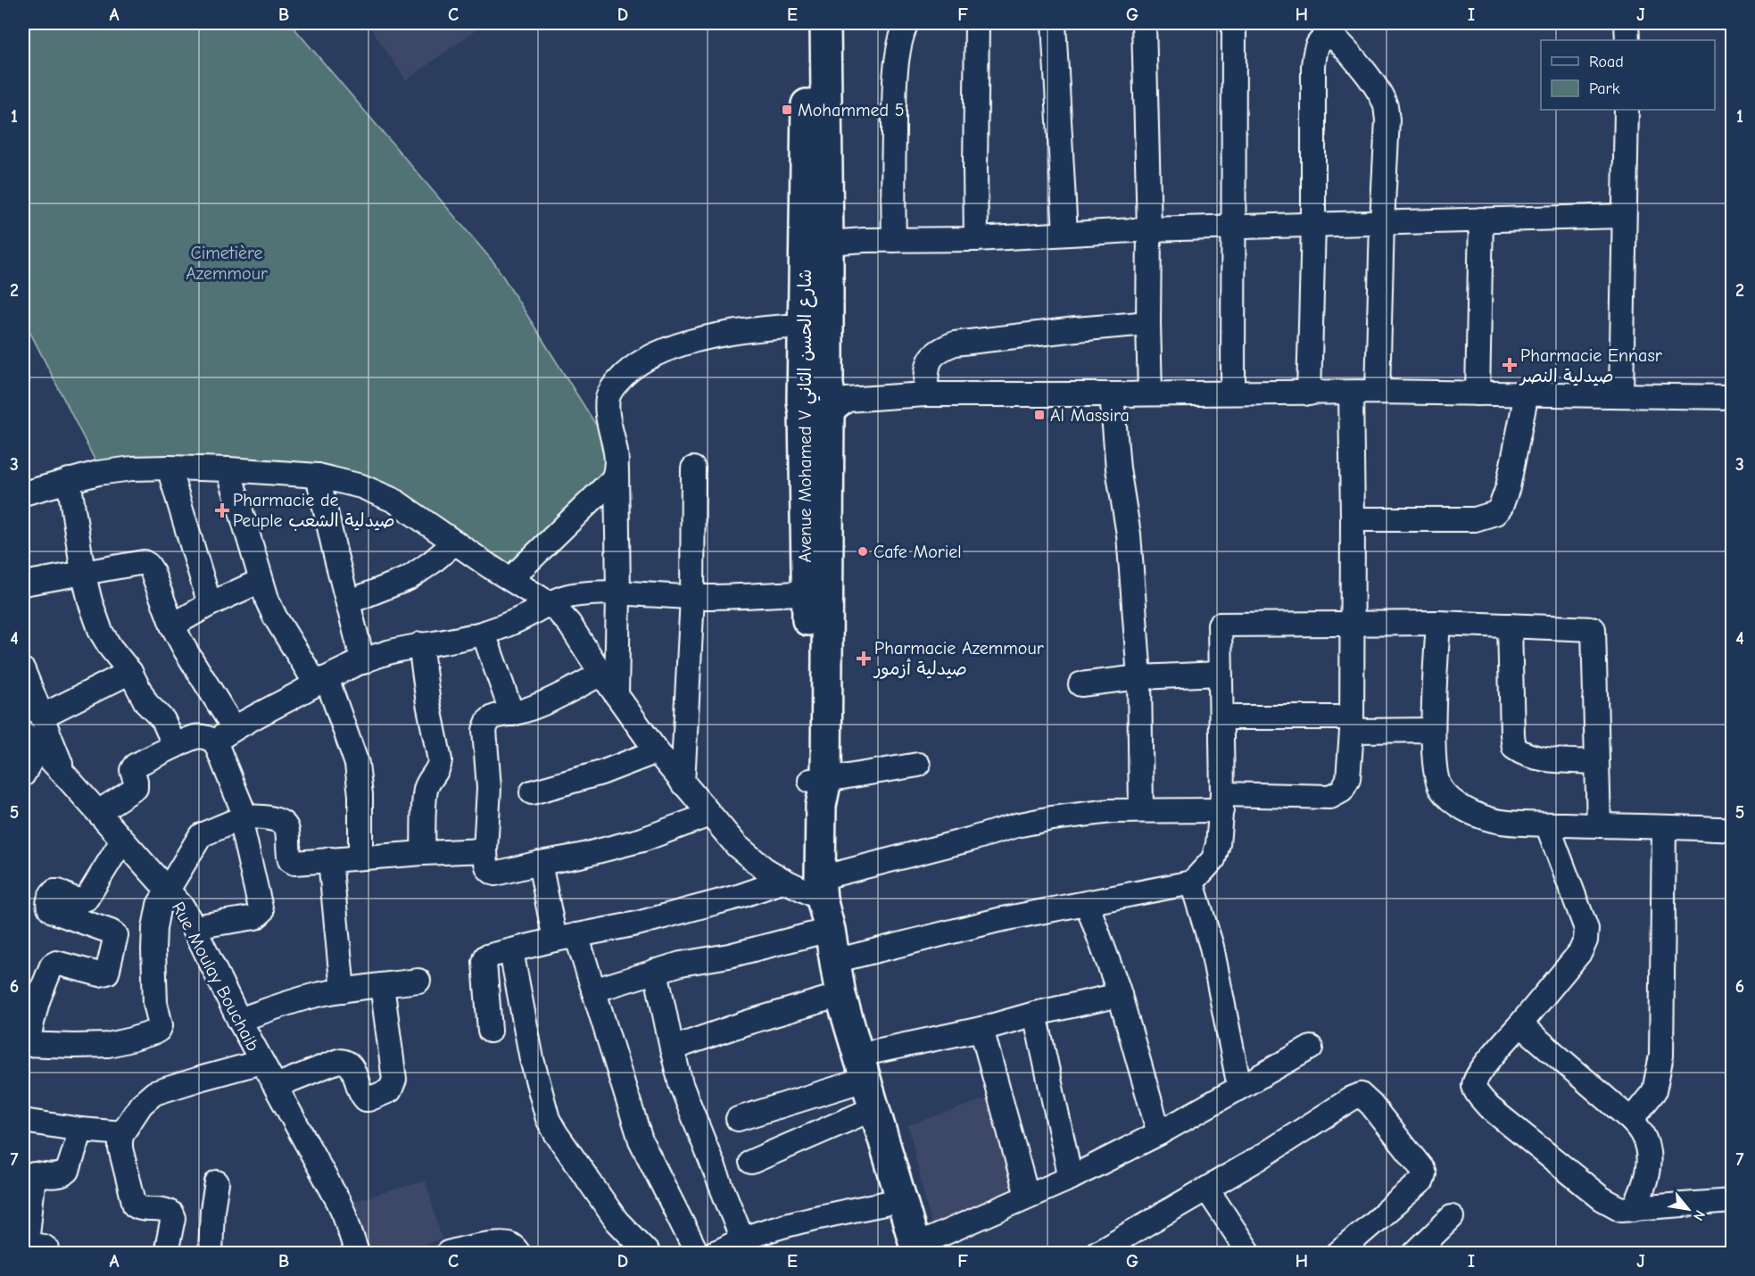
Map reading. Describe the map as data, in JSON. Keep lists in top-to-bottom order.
{
  "streets": {
    "main road": ["Avenue Mohamed V شارع الحسن الثاني"],
    "street": ["Rue Moulay Bouchaib"]
  },
  "parks": ["Cimetière Azemmour"],
  "places": {
    "transit": ["Mohammed 5", "Al Massira"],
    "health": ["Pharmacie Ennasr صيدلية النصر", "Pharmacie de Peuple صيدلية الشعب", "Pharmacie Azemmour صيدلية أزمور"],
    "other": ["Cafe Moriel"]
  },
  "legend": ["Road", "Park"],
  "north": "bottom right",
  "grid": {
    "columns": [
      "A",
      "B",
      "C",
      "D",
      "E",
      "F",
      "G",
      "H",
      "I",
      "J"
    ],
    "rows": [
      "1",
      "2",
      "3",
      "4",
      "5",
      "6",
      "7"
    ]
  }
}
